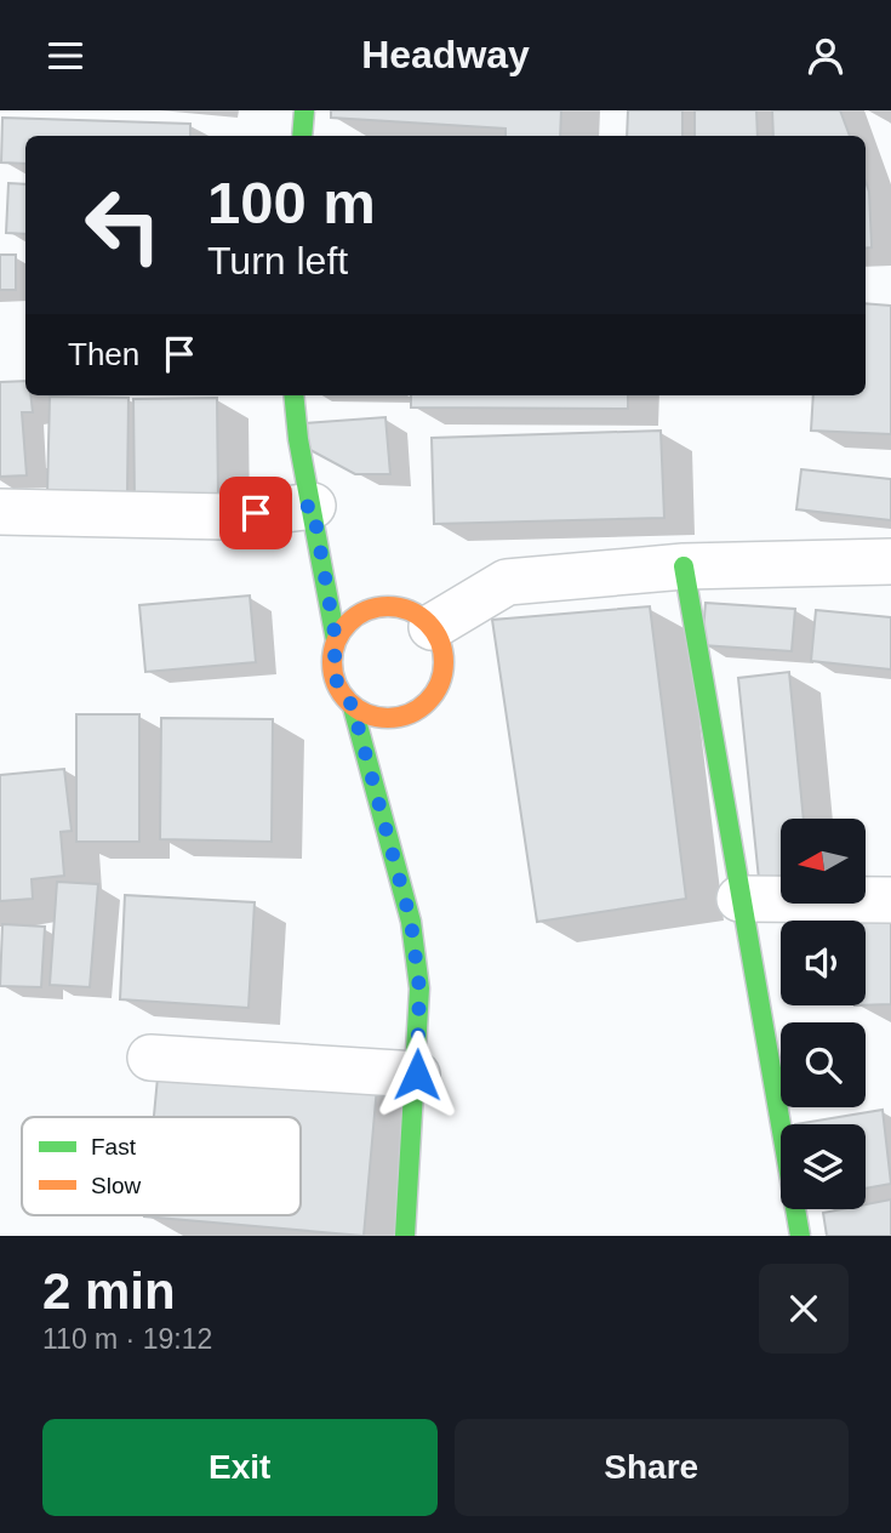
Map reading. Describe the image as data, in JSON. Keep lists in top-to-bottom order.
{
  "legend": ["Fast", "Slow"],
  "north": "left",
  "page": {
    "header": "Headway",
    "turn": ["100 m", "Turn left"],
    "then": "Then",
    "heading": ["2 min", "110 m · 19:12"],
    "buttons": ["Exit", "Share"]
  }
}
